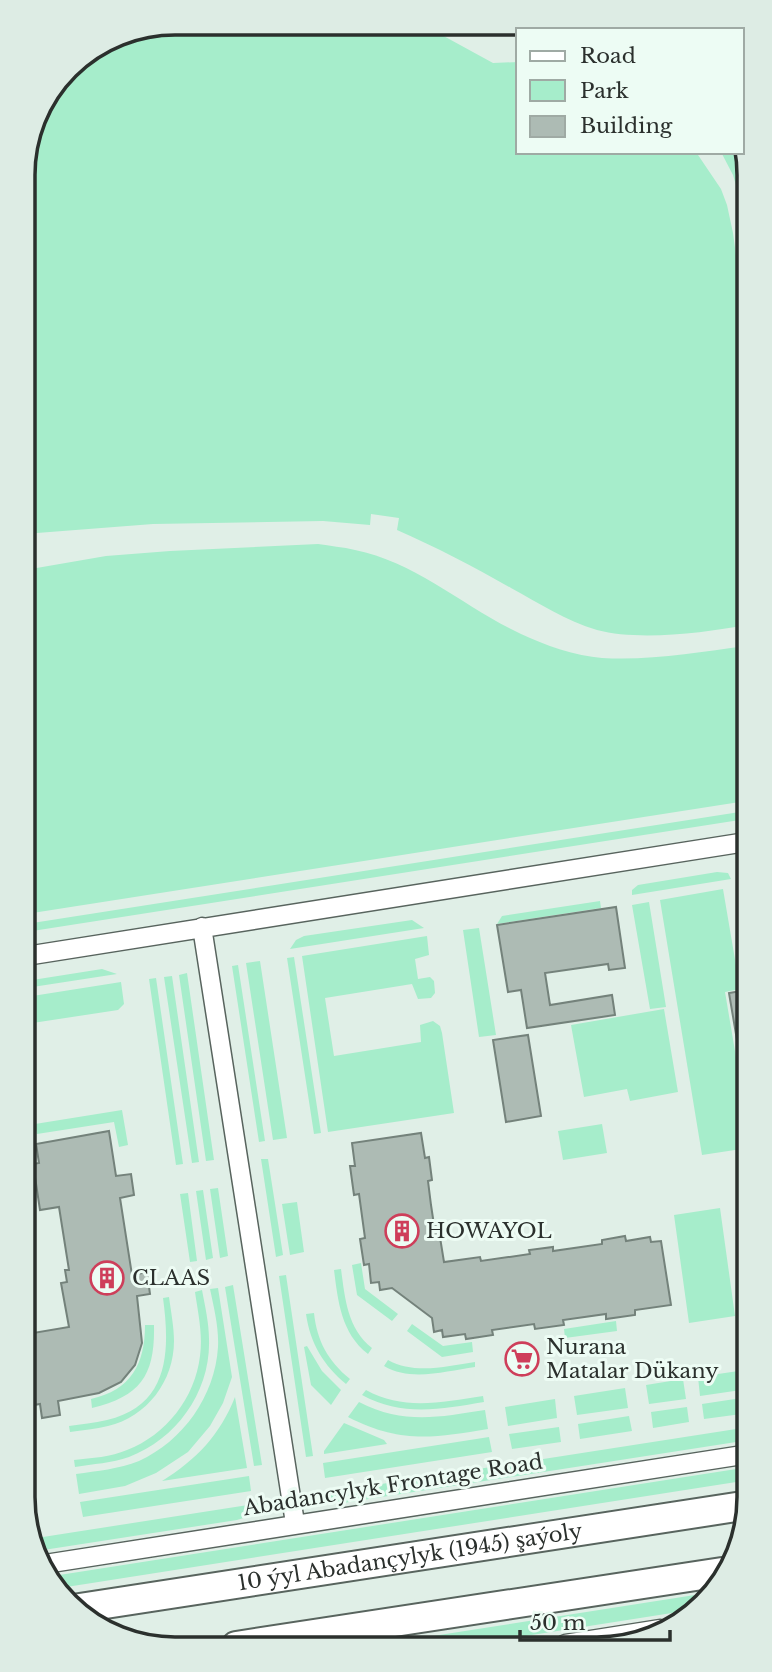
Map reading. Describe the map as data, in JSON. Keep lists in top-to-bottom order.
{
  "streets": {
    "main road": ["10 ýyl Abadançylyk (1945) şaýoly"],
    "street": ["Abadancylyk Frontage Road"]
  },
  "places": {
    "building": ["HOWAYOL", "CLAAS"],
    "supermarket": ["Nurana Matalar Dükany"]
  },
  "legend": ["Road", "Park", "Building"],
  "scale_bar": "50 m"
}
